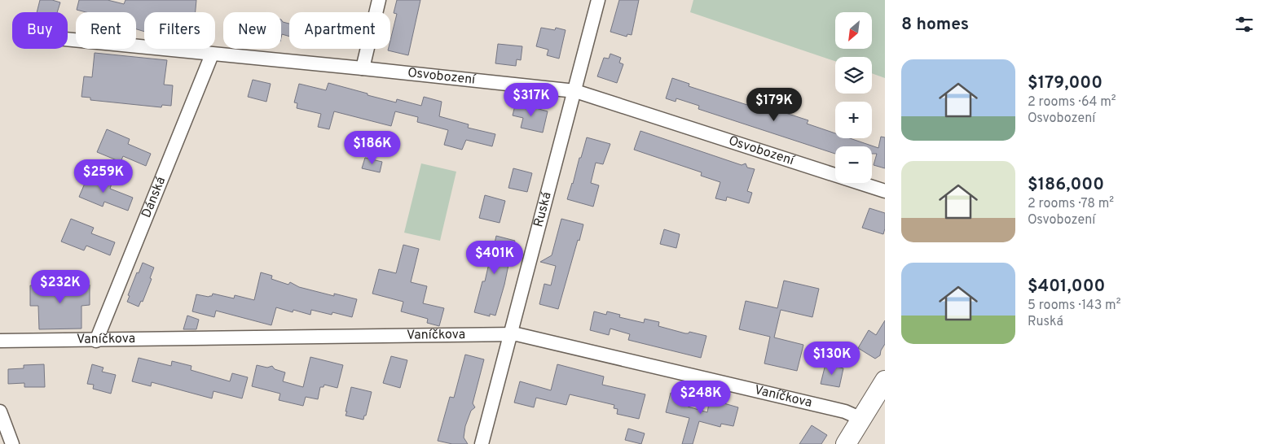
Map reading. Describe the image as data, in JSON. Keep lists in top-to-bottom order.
{
  "streets": {
    "street": [
      "Osvobození",
      "Dánská",
      "Ruská",
      "Vaníčkova"
    ]
  },
  "crossings": [
    ["Osvobození", "Dánská"],
    ["Osvobození", "Ruská"],
    ["Dánská", "Vaníčkova"],
    ["Ruská", "Vaníčkova"]
  ],
  "north": "bottom left",
  "page": {
    "heading": "8 homes",
    "map_buttons": ["+", "−"],
    "chip": [
      "Buy",
      "Rent",
      "Filters",
      "New",
      "Apartment"
    ],
    "list": [
      {
        "name": "$179,000",
        "note": "2 rooms · 64 m² · Osvobození"
      },
      {
        "name": "$186,000",
        "note": "2 rooms · 78 m² · Osvobození"
      },
      {
        "name": "$401,000",
        "note": "5 rooms · 143 m² · Ruská"
      }
    ],
    "price": [
      "$317K",
      "$179K",
      "$186K",
      "$259K",
      "$401K",
      "$232K",
      "$130K",
      "$248K"
    ]
  }
}
